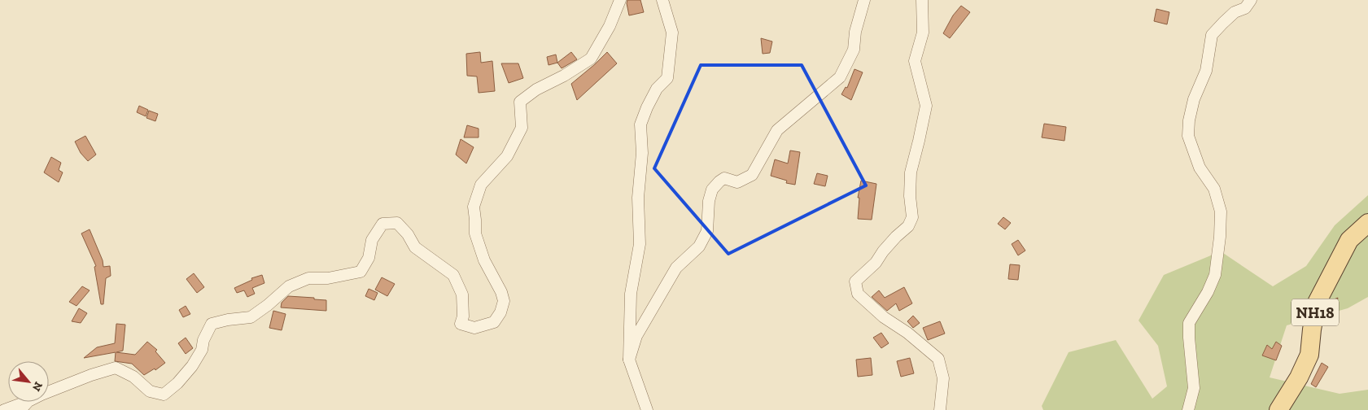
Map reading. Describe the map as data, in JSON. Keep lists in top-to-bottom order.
{
  "streets": {
    "main road": ["NH18"]
  },
  "north": "bottom right"
}
